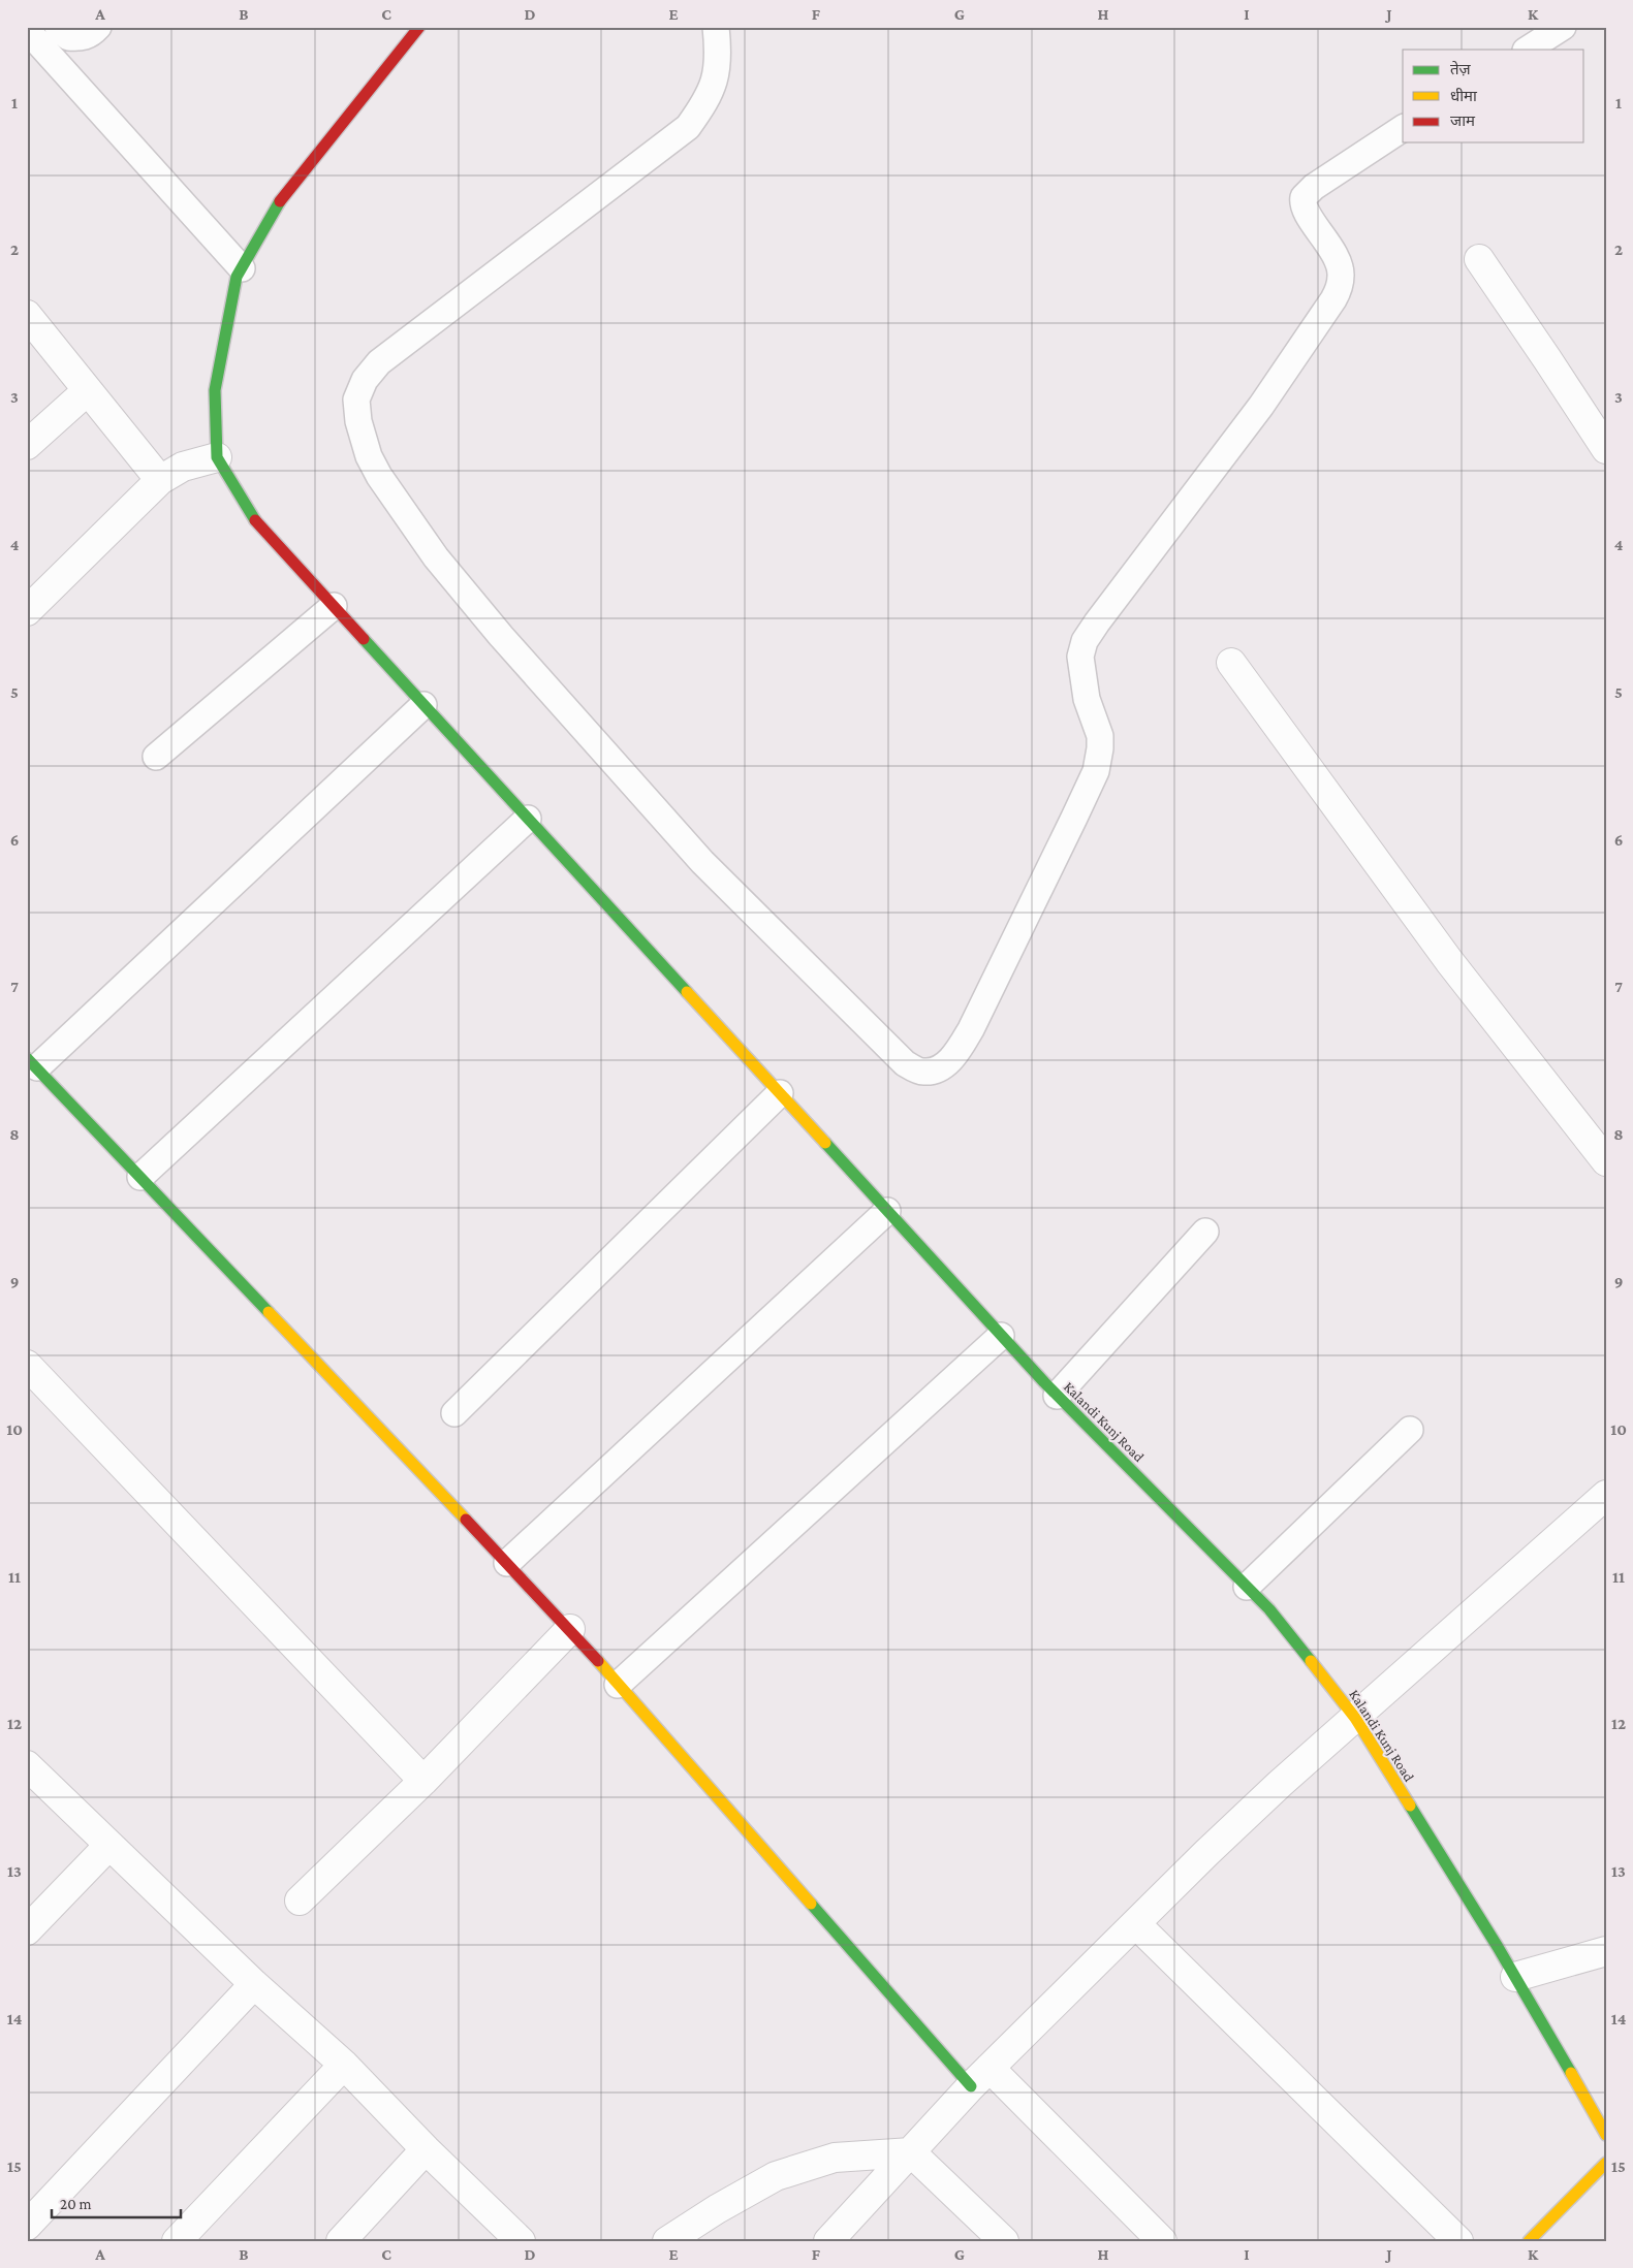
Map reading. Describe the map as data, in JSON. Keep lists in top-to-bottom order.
{
  "streets": {
    "street": ["Kalandi Kunj Road"]
  },
  "legend": ["तेज़", "धीमा", "जाम"],
  "scale_bar": "20 m",
  "grid": {
    "columns": [
      "A",
      "B",
      "C",
      "D",
      "E",
      "F",
      "G",
      "H",
      "I",
      "J",
      "K"
    ],
    "rows": [
      "1",
      "2",
      "3",
      "4",
      "5",
      "6",
      "7",
      "8",
      "9",
      "10",
      "11",
      "12",
      "13",
      "14",
      "15"
    ]
  }
}
